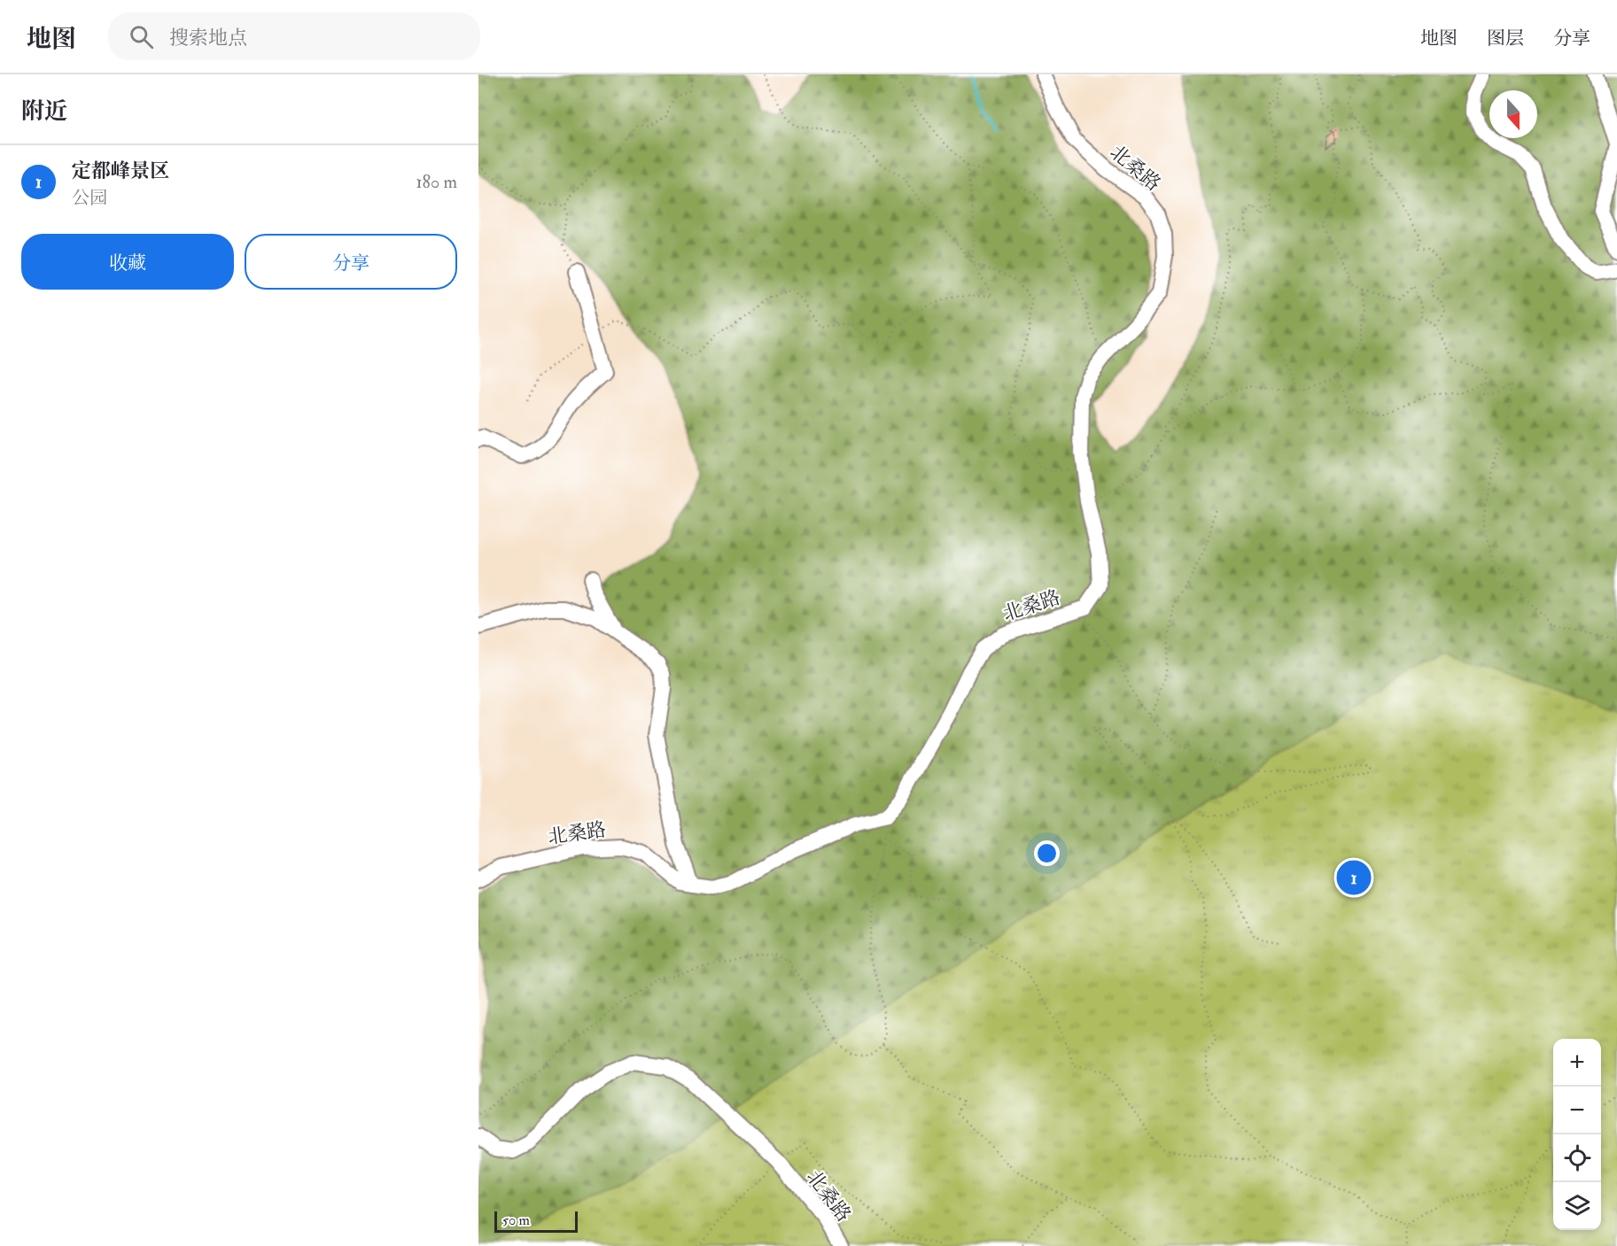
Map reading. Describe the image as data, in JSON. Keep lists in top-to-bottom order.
{
  "streets": {
    "street": ["北桑路"]
  },
  "scale_bar": "50 m",
  "north": "bottom",
  "page": {
    "header": "地图",
    "search": "搜索地点",
    "nav": ["地图", "图层", "分享"],
    "heading": "附近",
    "list": [
      {
        "mark": "1",
        "name": "定都峰景区",
        "note": "公园",
        "value": "180 m"
      }
    ],
    "buttons": ["收藏", "分享"],
    "pins": "1",
    "map_buttons": ["+", "−"],
    "scale": "50 m"
  }
}
